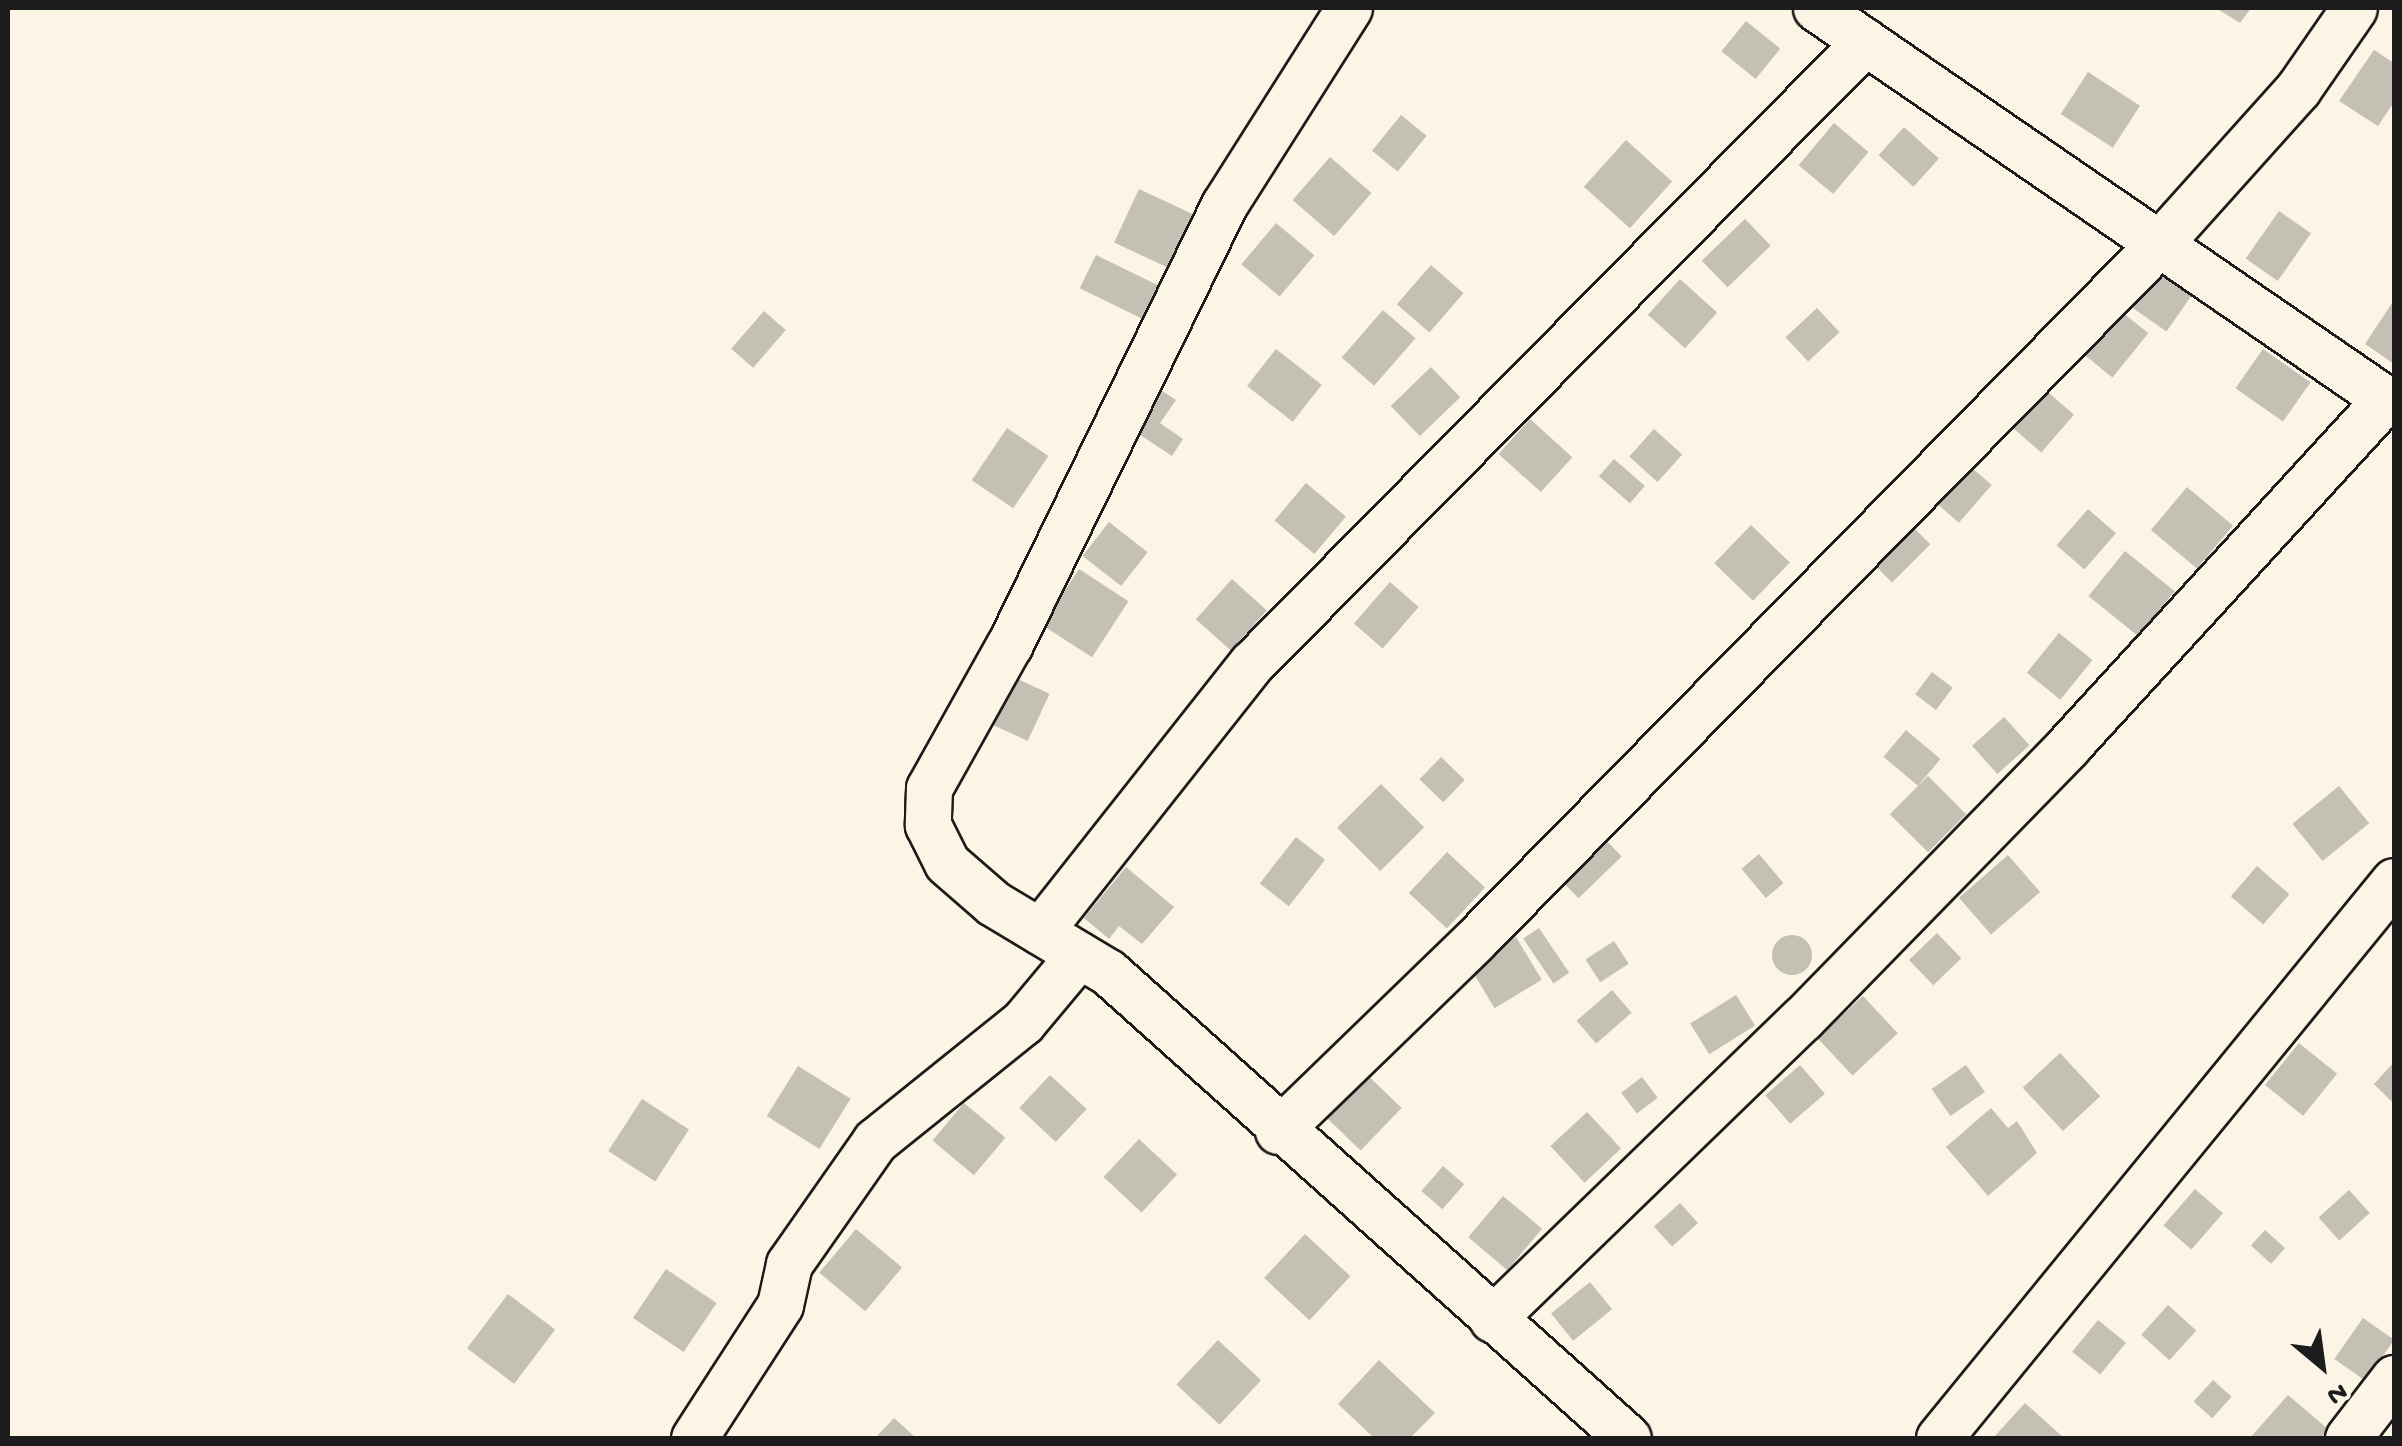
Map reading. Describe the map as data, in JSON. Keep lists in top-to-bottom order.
{
  "north": "bottom right"
}
